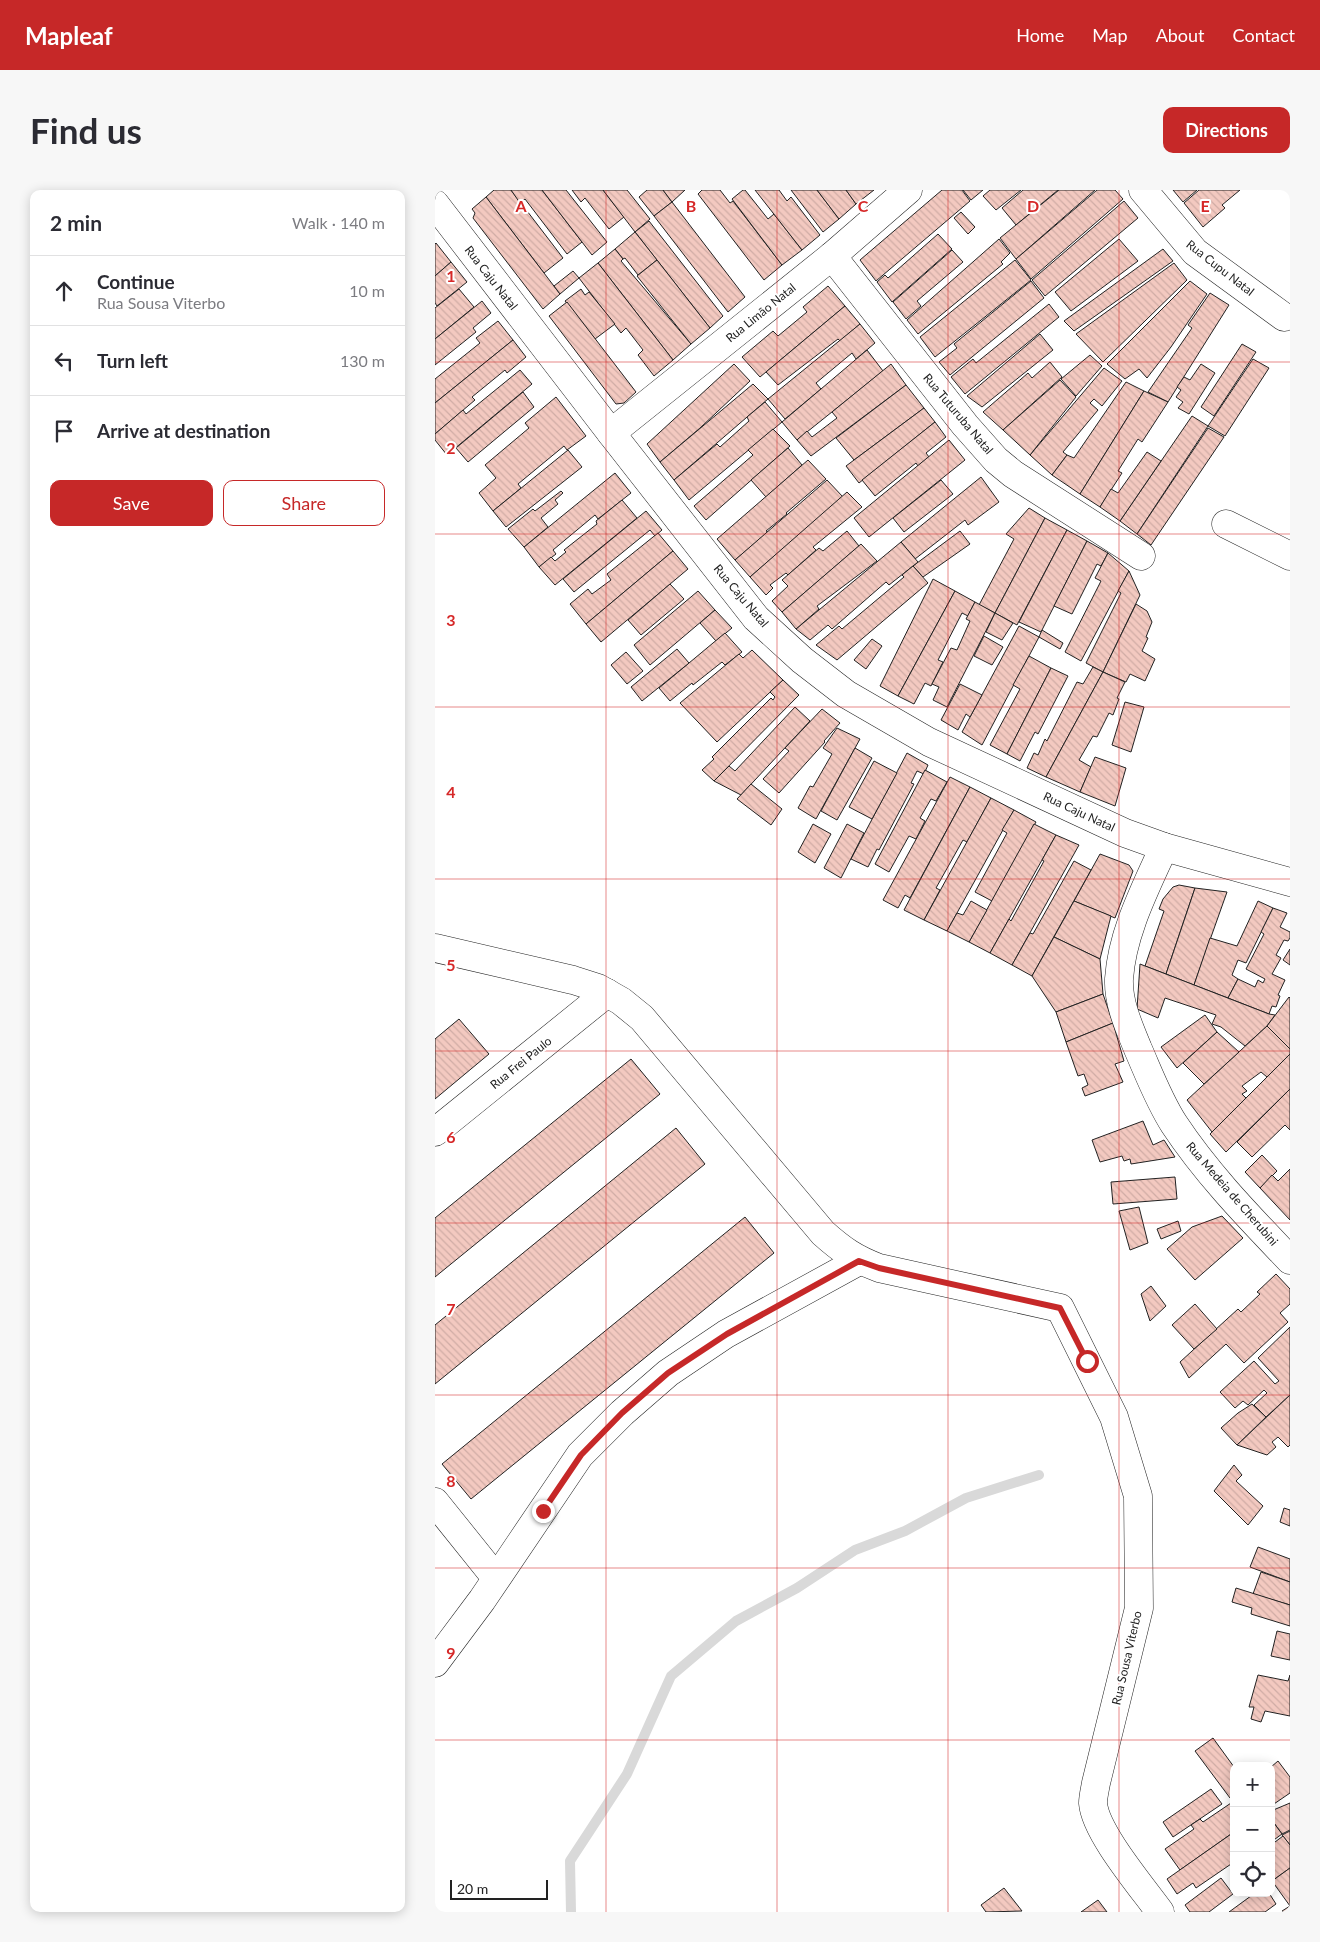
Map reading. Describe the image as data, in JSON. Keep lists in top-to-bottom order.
{
  "streets": {
    "street": [
      "Rua Cupu Natal",
      "Rua Caju Natal",
      "Rua Limão Natal",
      "Rua Tuturuba Natal",
      "Rua Frei Paulo",
      "Rua Medeia de Cherubini",
      "Rua Sousa Viterbo"
    ]
  },
  "crossings": [
    ["Rua Caju Natal", "Rua Limão Natal"],
    ["Rua Caju Natal", "Rua Medeia de Cherubini"],
    ["Rua Limão Natal", "Rua Tuturuba Natal"]
  ],
  "scale_bar": "20 m",
  "page": {
    "header": "Mapleaf",
    "nav": [
      "Home",
      "Map",
      "About",
      "Contact"
    ],
    "buttons": [
      "Directions",
      ["Save", "Share"]
    ],
    "title": "Find us",
    "heading": ["2 min", "Walk · 140 m"],
    "list": [
      ["Continue", "Rua Sousa Viterbo", "10 m"],
      ["Turn left", "130 m"],
      "Arrive at destination"
    ],
    "map_buttons": ["+", "−"],
    "scale": "20 m"
  },
  "grid": {
    "columns": [
      "A",
      "B",
      "C",
      "D",
      "E"
    ],
    "rows": [
      "1",
      "2",
      "3",
      "4",
      "5",
      "6",
      "7",
      "8",
      "9"
    ]
  }
}
